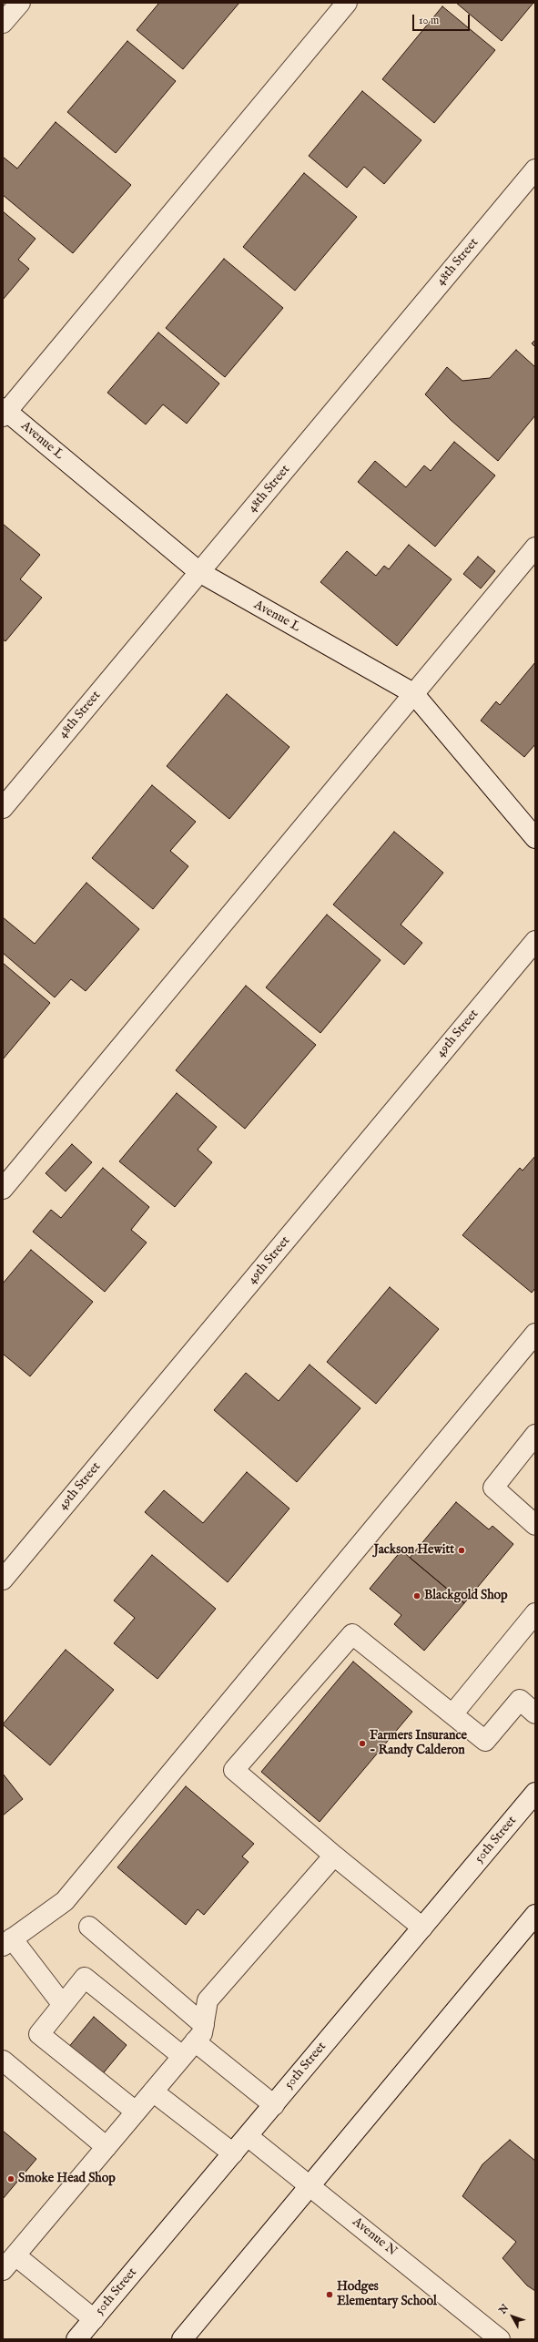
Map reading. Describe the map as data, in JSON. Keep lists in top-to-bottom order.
{
  "streets": {
    "street": [
      "48th Street",
      "Avenue L",
      "49th Street",
      "50th Street",
      "Avenue N"
    ]
  },
  "crossings": [
    ["48th Street", "Avenue L"],
    ["50th Street", "Avenue N"]
  ],
  "places": [
    "Jackson Hewitt",
    "Blackgold Shop",
    "Farmers Insurance - Randy Calderon",
    "Smoke Head Shop",
    "Hodges Elementary School"
  ],
  "scale_bar": "10 m",
  "north": "top left"
}
